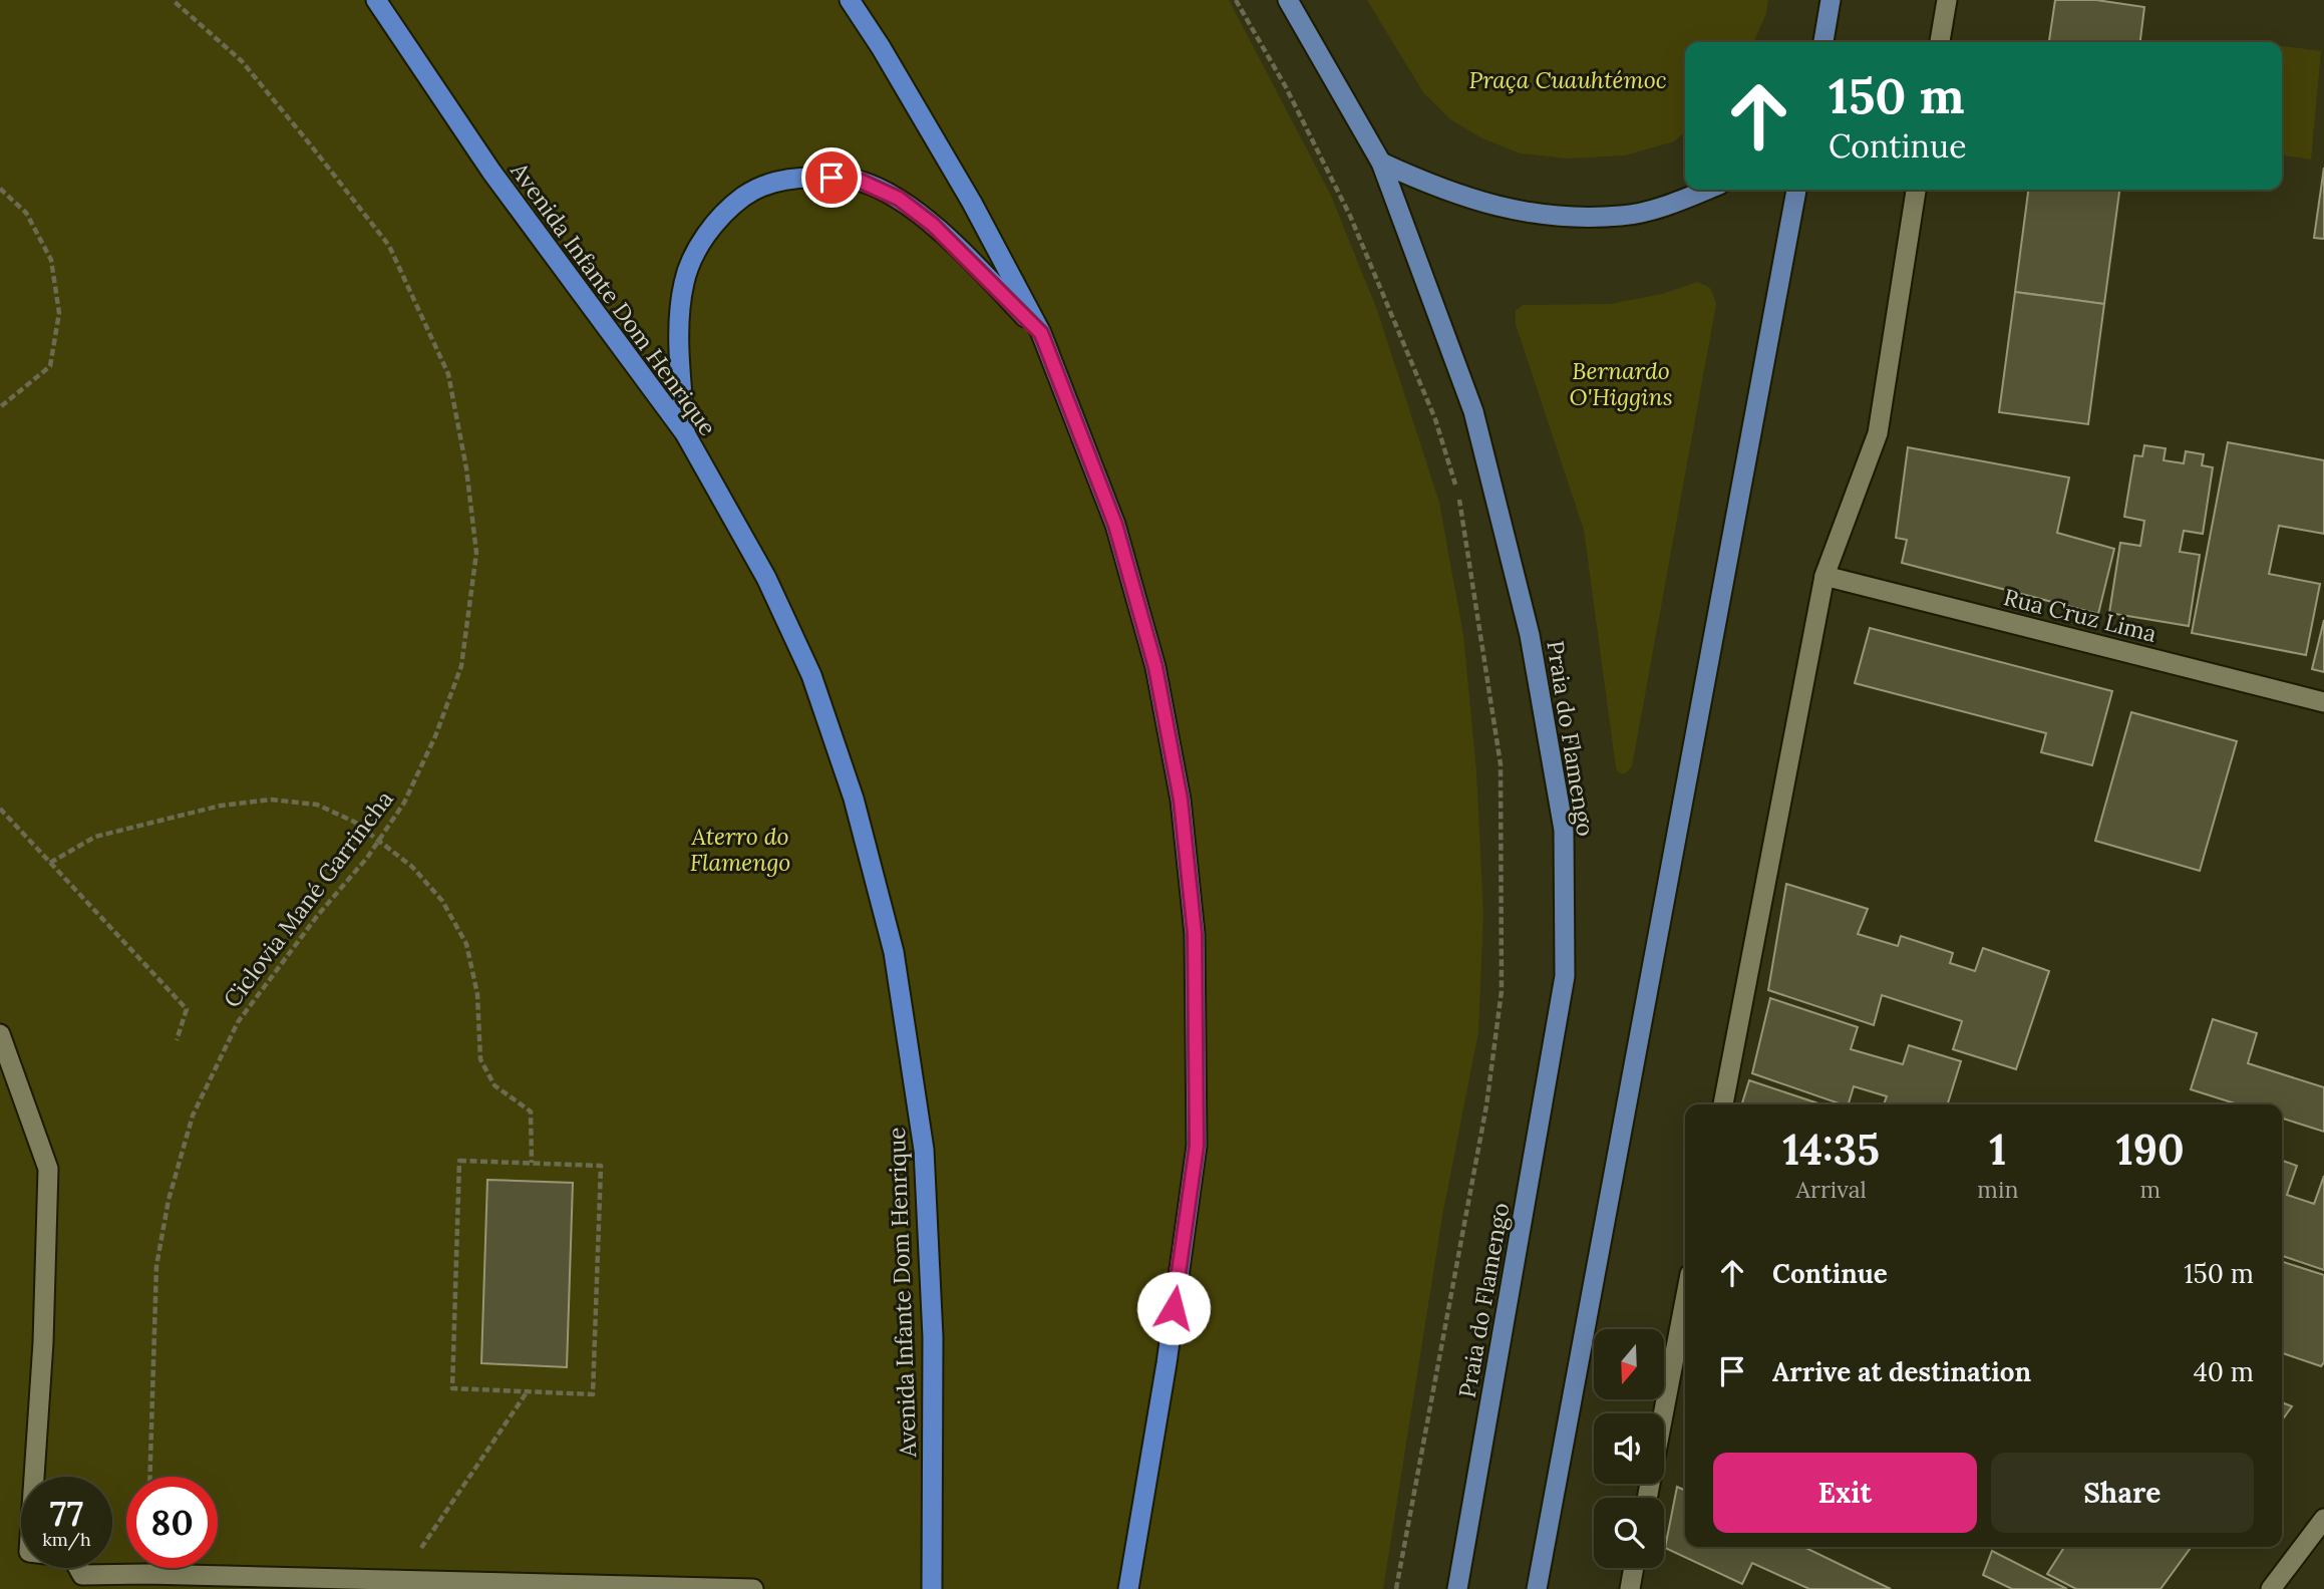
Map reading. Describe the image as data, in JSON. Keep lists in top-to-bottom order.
{
  "streets": {
    "highway": ["Avenida Infante Dom Henrique"],
    "main road": ["Praia do Flamengo"],
    "street": ["Rua Cruz Lima"],
    "path": ["Ciclovia Mané Garrincha"]
  },
  "parks": ["Praça Cuauhtémoc", "Bernardo O'Higgins", "Aterro do Flamengo"],
  "north": "bottom",
  "page": {
    "turn": ["150 m", "Continue"],
    "eta": [
      "14:35",
      "Arrival",
      "1",
      "min",
      "190",
      "m"
    ],
    "list": [
      {
        "name": "Continue",
        "value": "150 m"
      },
      {
        "name": "Arrive at destination",
        "value": "40 m"
      }
    ],
    "buttons": ["Exit", "Share"],
    "speed": "77 km/h",
    "limit": "80"
  }
}
